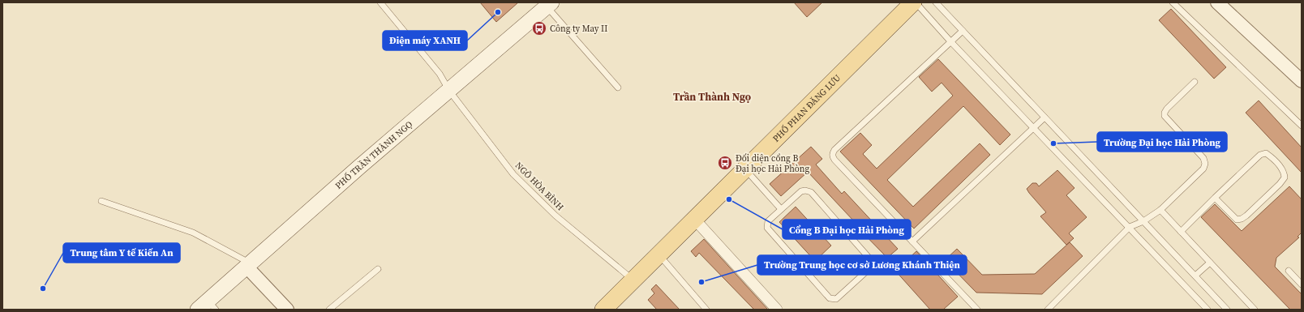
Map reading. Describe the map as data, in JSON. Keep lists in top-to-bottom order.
{
  "streets": {
    "main road": ["PHỐ PHAN ĐĂNG LƯU", "PHỐ TRẦN THÀNH NGỌ"],
    "lane": ["NGÕ HÒA BÌNH"]
  },
  "crossings": [
    ["PHỐ PHAN ĐĂNG LƯU", "NGÕ HÒA BÌNH"],
    ["PHỐ TRẦN THÀNH NGỌ", "NGÕ HÒA BÌNH"]
  ],
  "districts": ["Trần Thành Ngọ"],
  "places": {
    "other": [
      "Điện máy XANH",
      "Trường Đại học Hải Phòng",
      "Cổng B Đại học Hải Phòng",
      "Trường Trung học cơ sở Lương Khánh Thiện",
      "Trung tâm Y tế Kiến An"
    ],
    "bus stop": ["Công ty May II", "Đối diện cổng B Đại học Hải Phòng"]
  }
}
